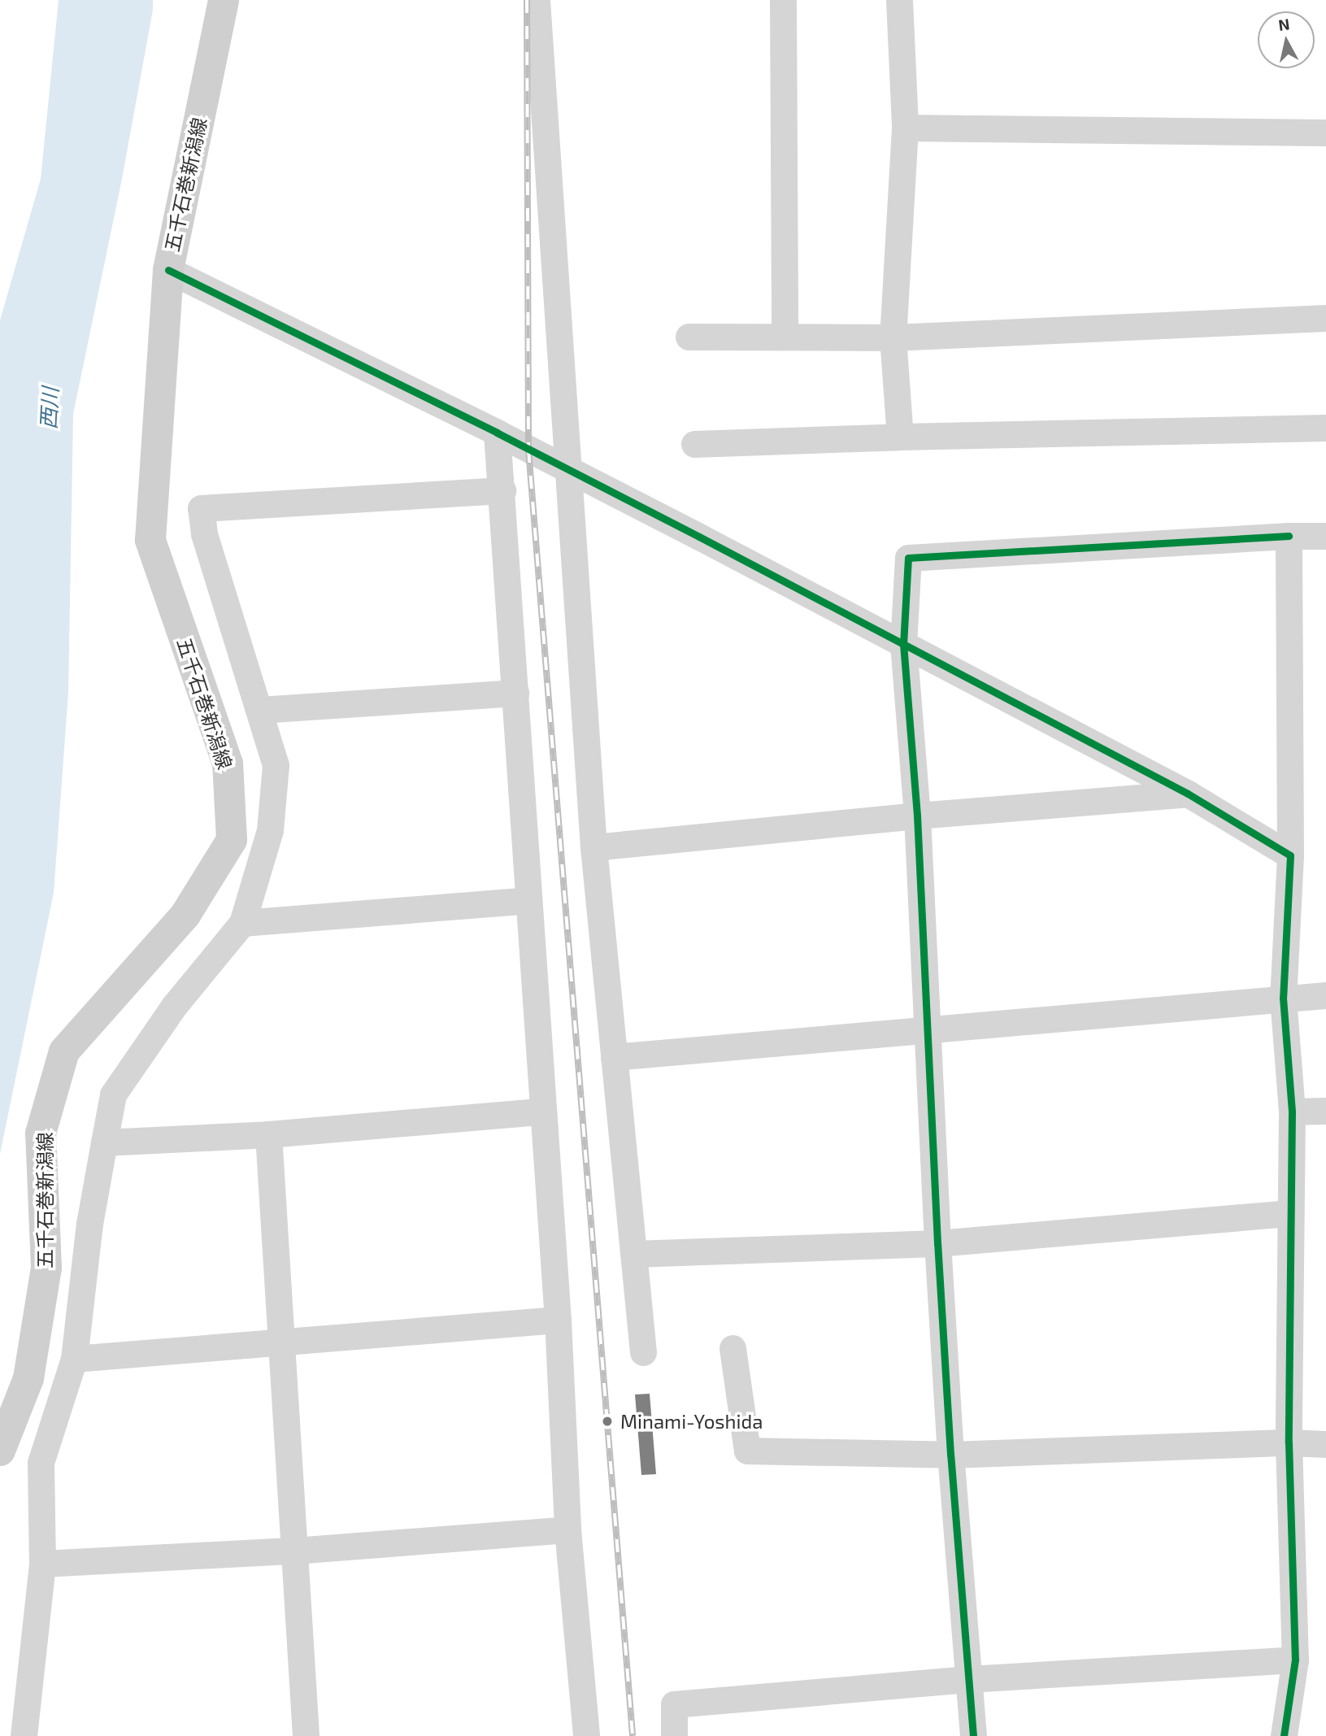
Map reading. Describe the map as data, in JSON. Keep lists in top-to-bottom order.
{
  "streets": {
    "main road": ["五千石巻新潟線"]
  },
  "water": ["西川"],
  "places": ["Minami-Yoshida"],
  "north": "top"
}
